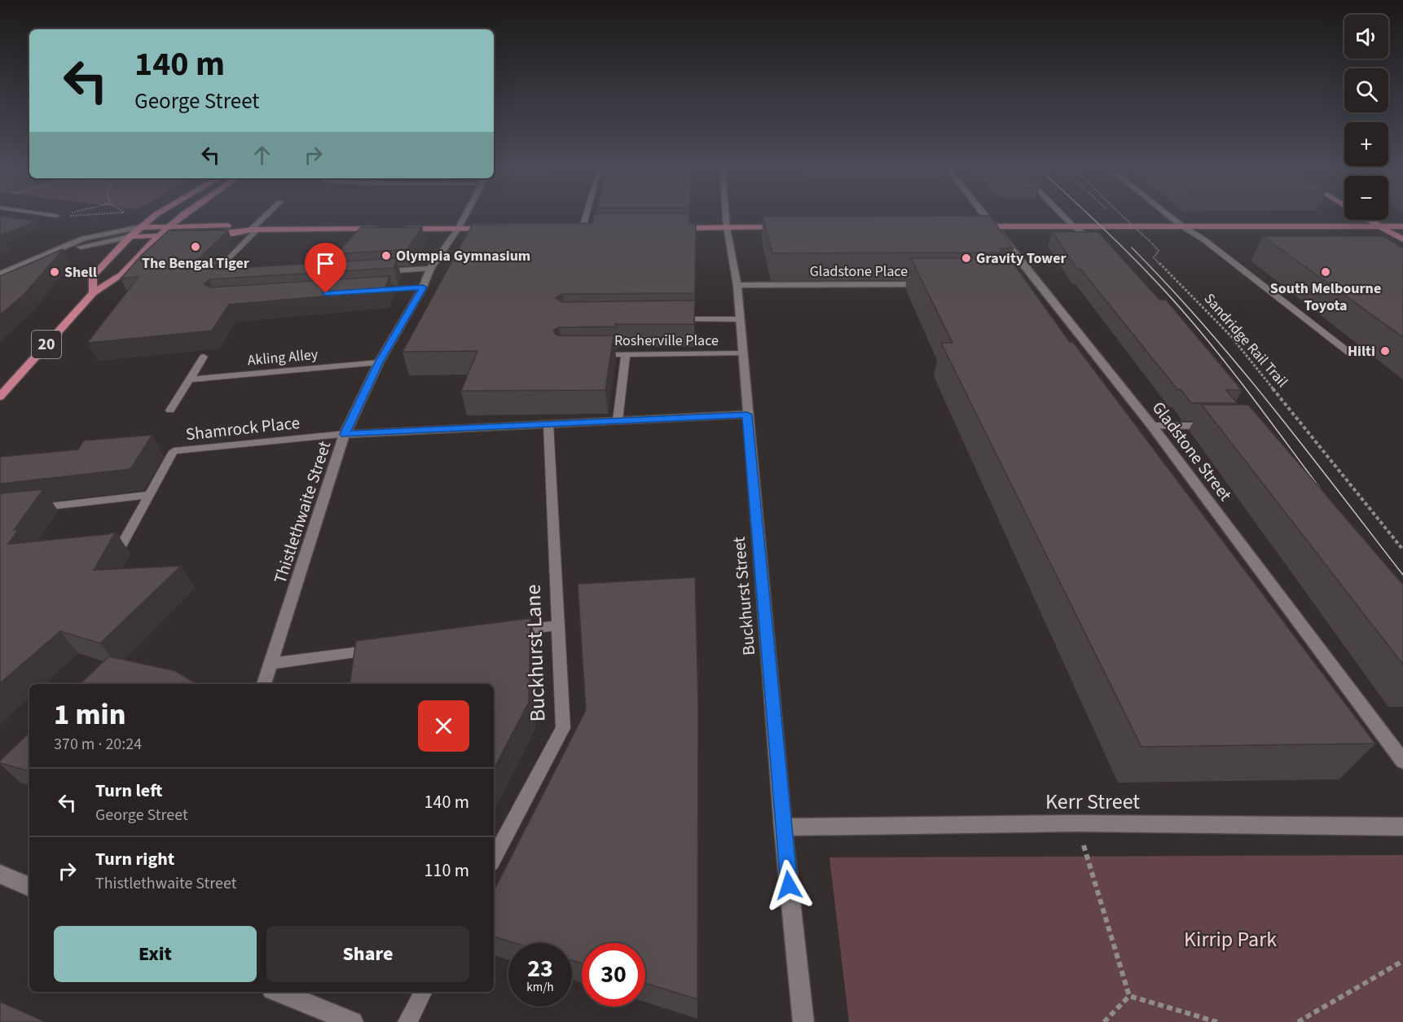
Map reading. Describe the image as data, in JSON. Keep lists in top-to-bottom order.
{
  "streets": {
    "main road": ["20"],
    "street": [
      "Gladstone Place",
      "Gladstone Street",
      "Thistlethwaite Street",
      "Buckhurst Street",
      "Kerr Street"
    ],
    "lane": [
      "Rosherville Place",
      "Akling Alley",
      "Shamrock Place",
      "Buckhurst Lane"
    ],
    "path": ["Sandridge Rail Trail"]
  },
  "crossings": [
    ["Gladstone Place", "Buckhurst Street"],
    ["Rosherville Place", "Buckhurst Street"],
    ["Akling Alley", "Thistlethwaite Street"],
    ["Shamrock Place", "Thistlethwaite Street"],
    ["Buckhurst Street", "Kerr Street"]
  ],
  "parks": ["Kirrip Park"],
  "places": [
    "The Bengal Tiger",
    "Olympia Gymnasium",
    "Gravity Tower",
    "Shell",
    "South Melbourne Toyota",
    "Hilti"
  ],
  "page": {
    "map_buttons": ["+", "−"],
    "turn": ["140 m", "George Street"],
    "heading": ["1 min", "370 m · 20:24"],
    "list": [
      {
        "name": "Turn left",
        "note": "George Street",
        "value": "140 m"
      },
      {
        "name": "Turn right",
        "note": "Thistlethwaite Street",
        "value": "110 m"
      }
    ],
    "buttons": ["Exit", "Share"],
    "speed": "23 km/h",
    "limit": "30"
  }
}
